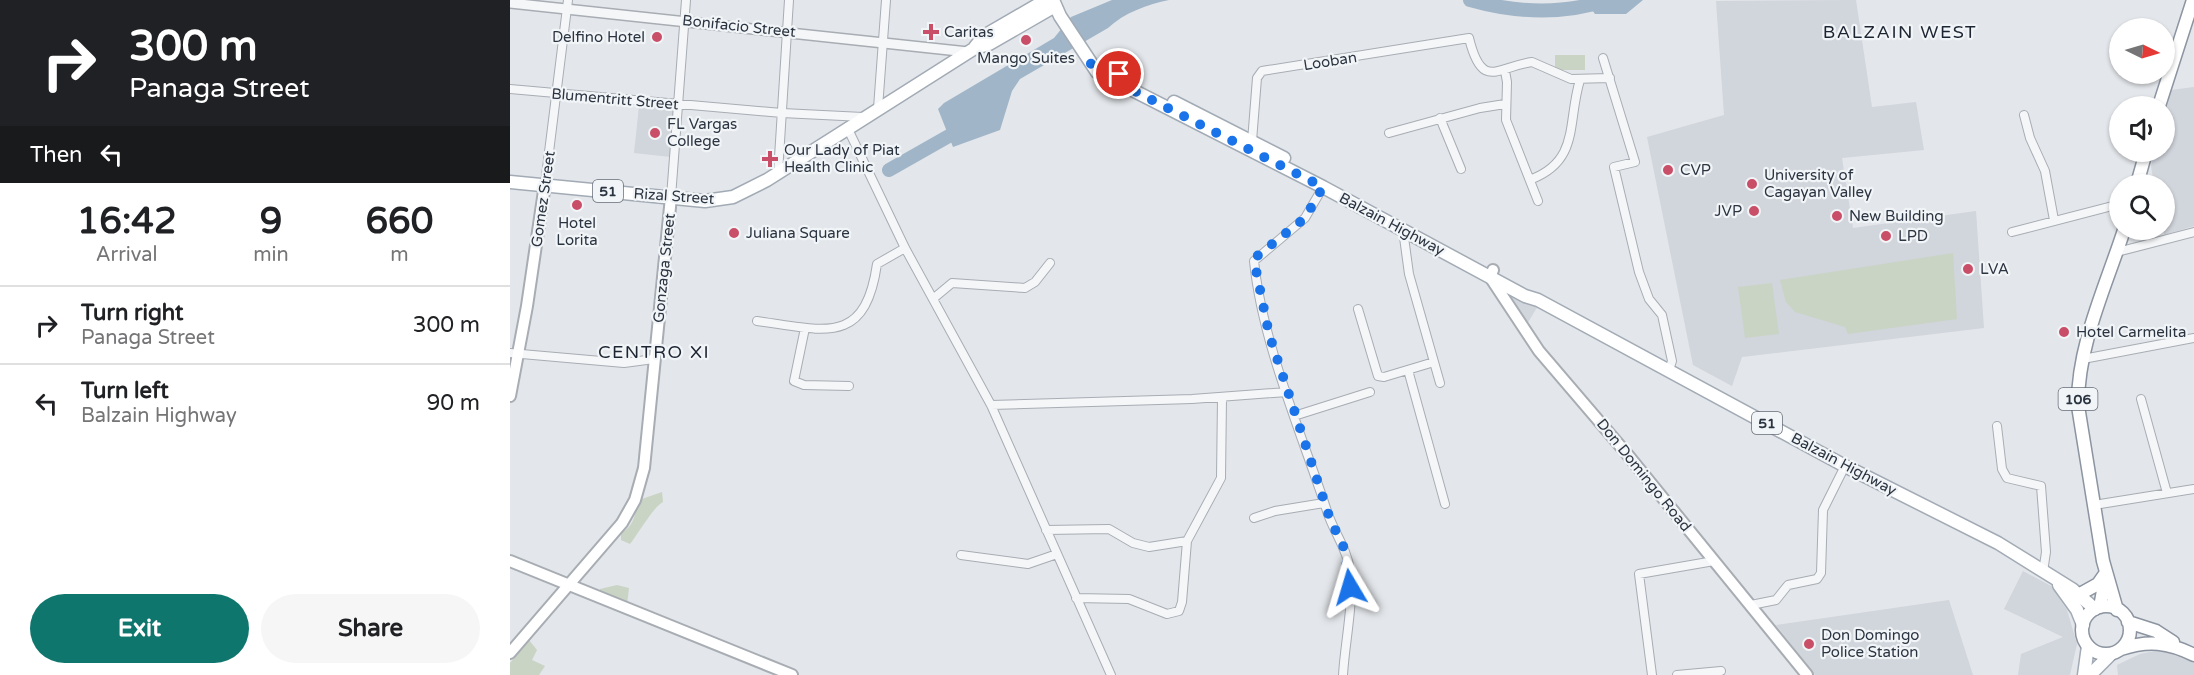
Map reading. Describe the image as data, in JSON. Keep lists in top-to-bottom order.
{
  "streets": {
    "main road": [
      "51",
      "Rizal Street",
      "Gomez Street",
      "Balzain Highway",
      "Gonzaga Street",
      "106",
      "Don Domingo Road"
    ],
    "street": ["Bonifacio Street", "Looban", "Blumentritt Street"]
  },
  "crossings": [
    ["Bonifacio Street", "Rizal Street"],
    ["Bonifacio Street", "Gomez Street"],
    ["Bonifacio Street", "Gonzaga Street"],
    ["Looban", "Balzain Highway"],
    ["Blumentritt Street", "Rizal Street"],
    ["Blumentritt Street", "Gomez Street"],
    ["Blumentritt Street", "Gonzaga Street"],
    ["51", "Balzain Highway"],
    ["51", "106"],
    ["Rizal Street", "Gomez Street"],
    ["Rizal Street", "Balzain Highway"],
    ["Rizal Street", "Gonzaga Street"],
    ["Balzain Highway", "Don Domingo Road"]
  ],
  "districts": ["BALZAIN WEST", "CENTRO XI"],
  "places": {
    "health": ["Caritas", "Our Lady of Piat Health Clinic"],
    "other": [
      "Delfino Hotel",
      "Mango Suites",
      "FL Vargas College",
      "CVP",
      "University of Cagayan Valley",
      "Hotel Lorita",
      "JVP",
      "New Building",
      "Juliana Square",
      "LPD",
      "LVA",
      "Hotel Carmelita",
      "Don Domingo Police Station"
    ]
  },
  "north": "right",
  "page": {
    "turn": ["300 m", "Panaga Street"],
    "then": "Then",
    "eta": [
      "16:42",
      "Arrival",
      "9",
      "min",
      "660",
      "m"
    ],
    "list": [
      {
        "name": "Turn right",
        "note": "Panaga Street",
        "value": "300 m"
      },
      {
        "name": "Turn left",
        "note": "Balzain Highway",
        "value": "90 m"
      }
    ],
    "buttons": ["Exit", "Share"]
  }
}
